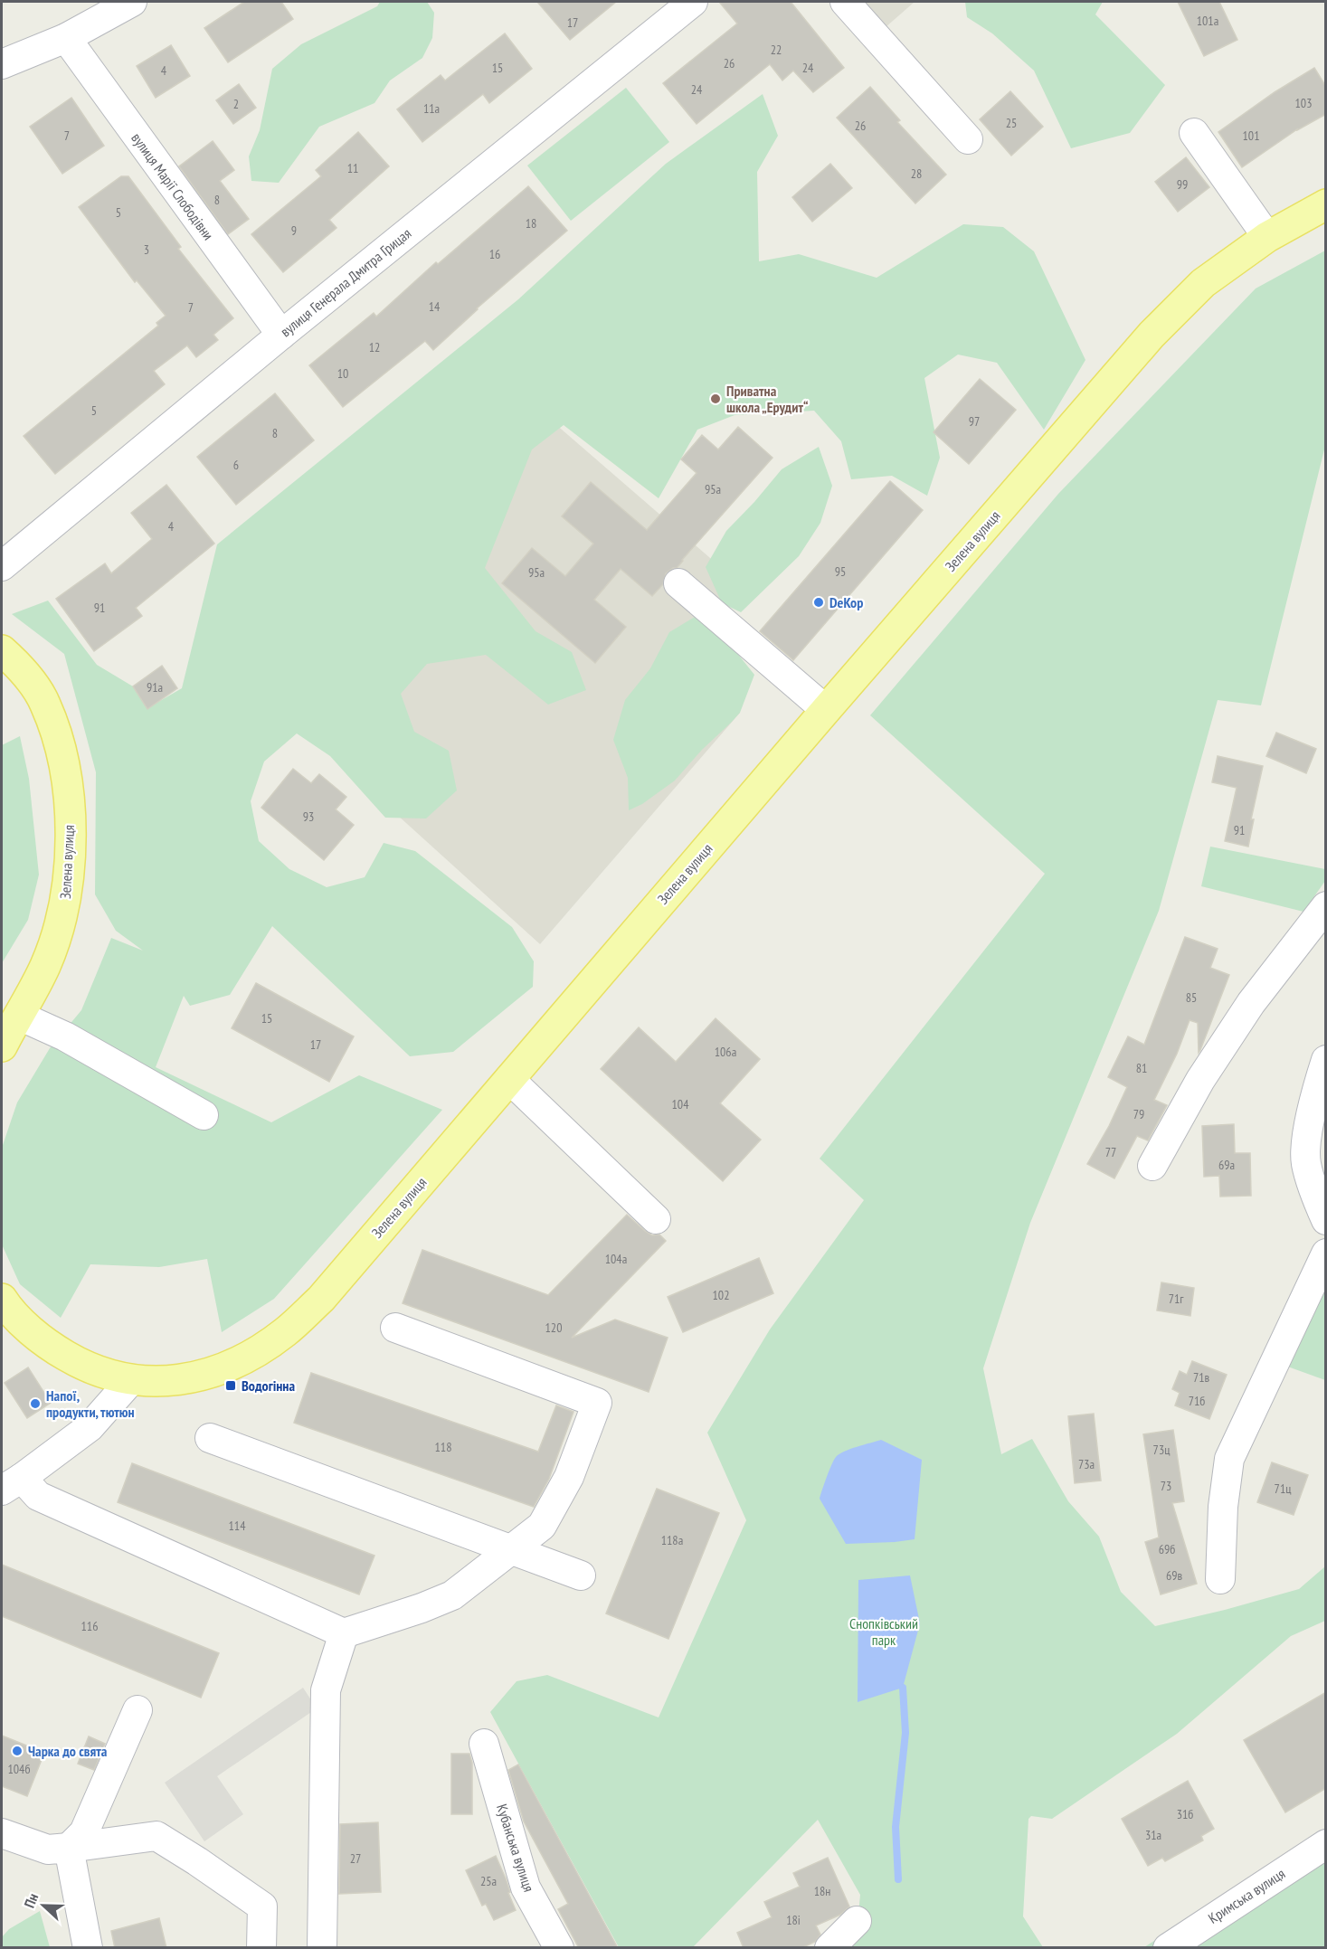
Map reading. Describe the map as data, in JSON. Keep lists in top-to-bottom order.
{
  "streets": {
    "main road": ["Зелена вулиця"],
    "street": [
      "вулиця Марії Слободівни",
      "вулиця Генерала Дмитра Грицая",
      "Кубанська вулиця",
      "Кримська вулиця"
    ]
  },
  "crossings": [
    ["вулиця Марії Слободівни", "вулиця Генерала Дмитра Грицая"]
  ],
  "parks": ["Снопківський парк"],
  "places": {
    "other": [
      "Приватна школа „Ерудит“",
      "DeKop",
      "Напої, продукти, тютюн",
      "Чарка до свята"
    ],
    "transit": ["Водогінна"]
  },
  "house_numbers": [
    "101а",
    "17",
    "22",
    "26",
    "15",
    "24",
    "4",
    "24",
    "103",
    "2",
    "11а",
    "25",
    "26",
    "7",
    "101",
    "11",
    "28",
    "99",
    "8",
    "5",
    "18",
    "9",
    "3",
    "16",
    "14",
    "7",
    "12",
    "10",
    "5",
    "97",
    "8",
    "6",
    "95а",
    "4",
    "95",
    "95а",
    "91",
    "91а",
    "93",
    "91",
    "85",
    "15",
    "17",
    "106а",
    "81",
    "104",
    "79",
    "77",
    "69а",
    "104а",
    "102",
    "71г",
    "120",
    "71в",
    "71б",
    "118",
    "73ц",
    "73а",
    "73",
    "71ц",
    "114",
    "118а",
    "69б",
    "69в",
    "116",
    "104б",
    "31б",
    "31а",
    "27",
    "25а",
    "18н",
    "18і"
  ],
  "north": "left"
}
